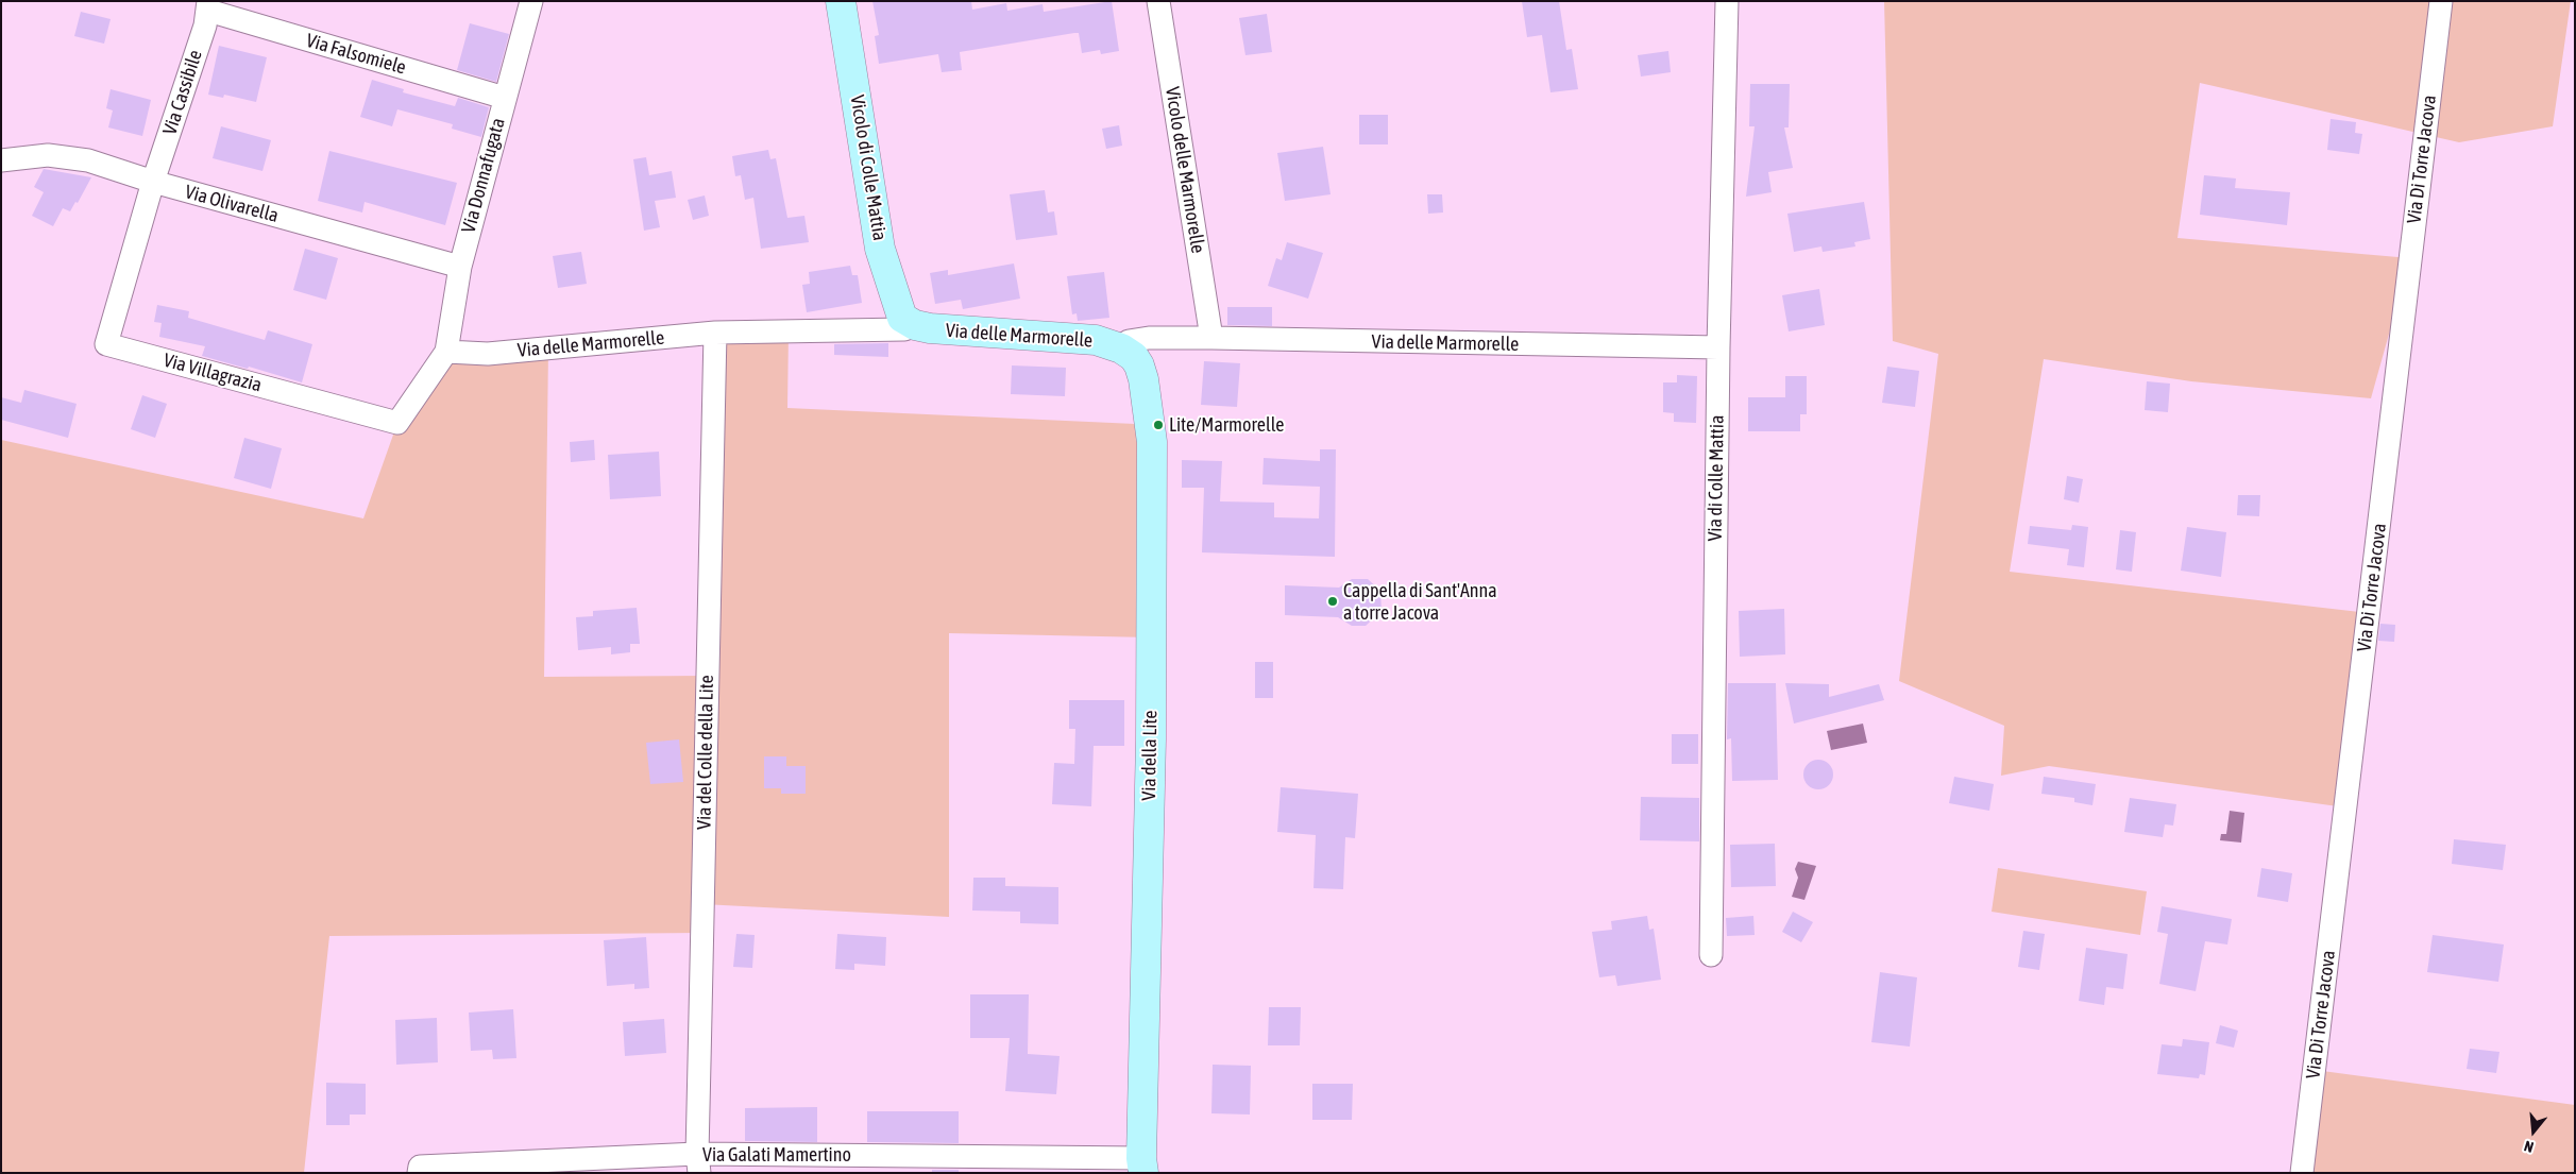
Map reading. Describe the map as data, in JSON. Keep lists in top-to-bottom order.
{
  "streets": {
    "street": [
      "Via Falsomiele",
      "Via Cassibile",
      "Via Di Torre Jacova",
      "Vicolo di Colle Mattia",
      "Vicolo delle Marmorelle",
      "Via Donnafugata",
      "Via Olivarella",
      "Via delle Marmorelle",
      "Via Villagrazia",
      "Via di Colle Mattia",
      "Via del Colle della Lite",
      "Via della Lite",
      "Via Galati Mamertino"
    ]
  },
  "crossings": [
    ["Via Falsomiele", "Via Cassibile"],
    ["Via Falsomiele", "Via Donnafugata"],
    ["Via Cassibile", "Via Olivarella"],
    ["Via Cassibile", "Via Villagrazia"],
    ["Vicolo di Colle Mattia", "Via delle Marmorelle"],
    ["Vicolo delle Marmorelle", "Via delle Marmorelle"],
    ["Via Donnafugata", "Via Olivarella"],
    ["Via Donnafugata", "Via delle Marmorelle"],
    ["Via Donnafugata", "Via Villagrazia"],
    ["Via Olivarella", "Via Villagrazia"],
    ["Via delle Marmorelle", "Via Villagrazia"],
    ["Via delle Marmorelle", "Via di Colle Mattia"],
    ["Via delle Marmorelle", "Via del Colle della Lite"],
    ["Via delle Marmorelle", "Via della Lite"],
    ["Via del Colle della Lite", "Via Galati Mamertino"],
    ["Via della Lite", "Via Galati Mamertino"]
  ],
  "places": ["Lite/Marmorelle", "Cappella di Sant'Anna a torre Jacova"],
  "north": "bottom"
}
